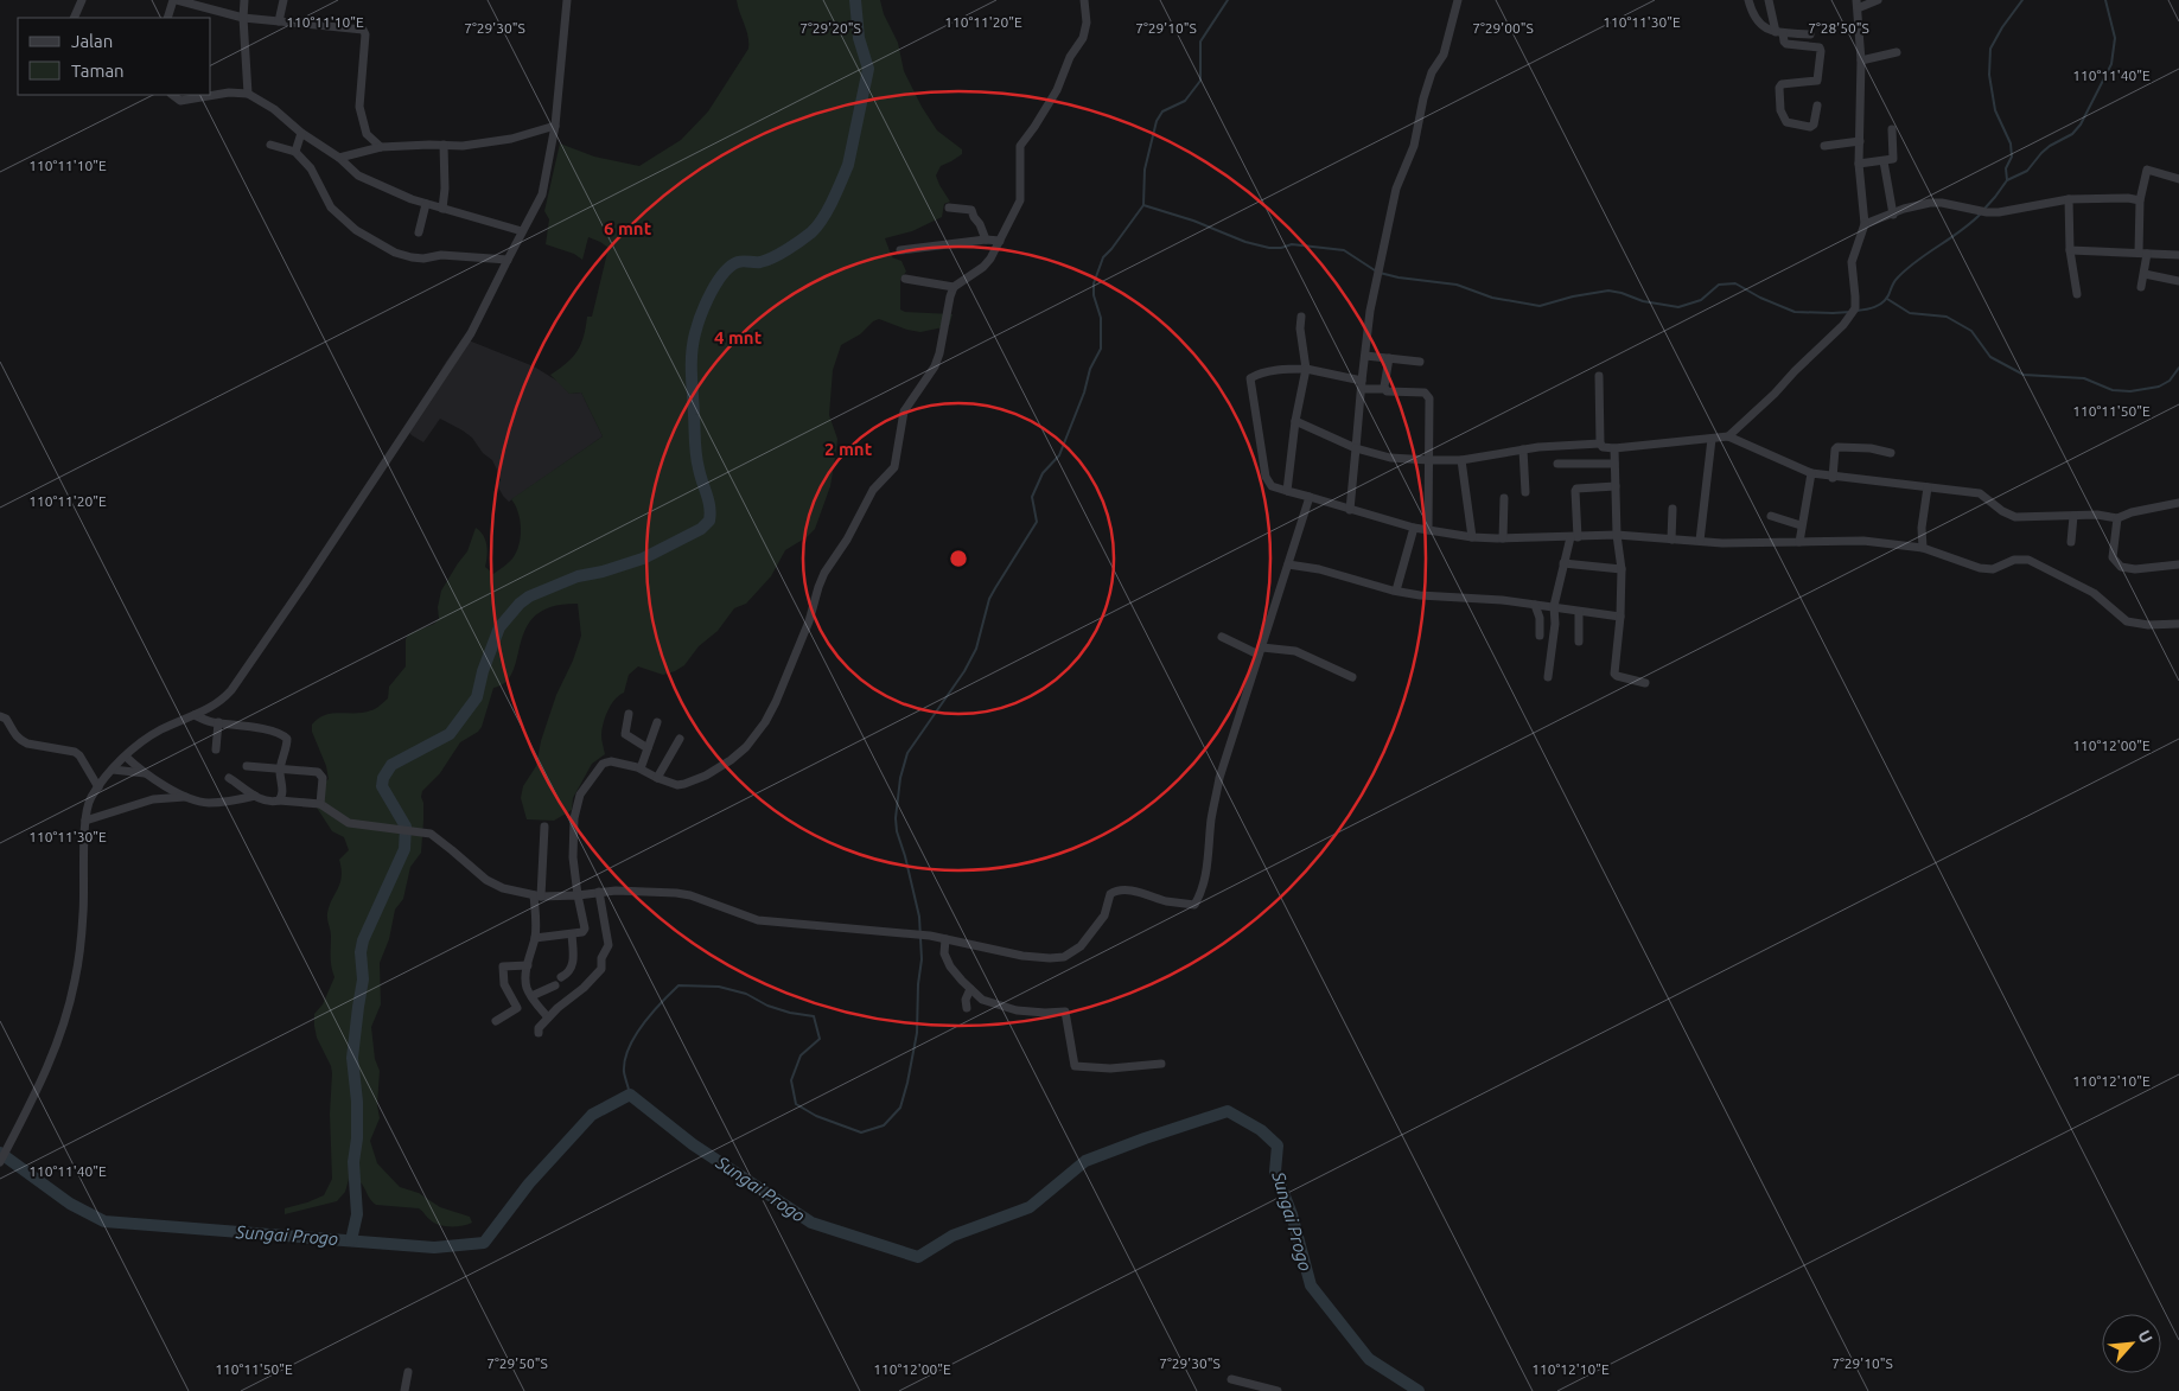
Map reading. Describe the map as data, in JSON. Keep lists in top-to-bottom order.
{
  "water": ["Sungai Progo"],
  "legend": ["Jalan", "Taman"],
  "north": "top right",
  "coordinates": [
    "110°11'10\"E",
    "110°11'20\"E",
    "110°11'30\"E",
    "7°29'30\"S",
    "7°29'20\"S",
    "7°29'10\"S",
    "7°29'00\"S",
    "7°28'50\"S",
    "110°11'40\"E",
    "110°11'50\"E",
    "110°12'00\"E",
    "110°12'10\"E",
    "7°29'50\"S"
  ],
  "rings": ["6 mnt", "4 mnt", "2 mnt"]
}
